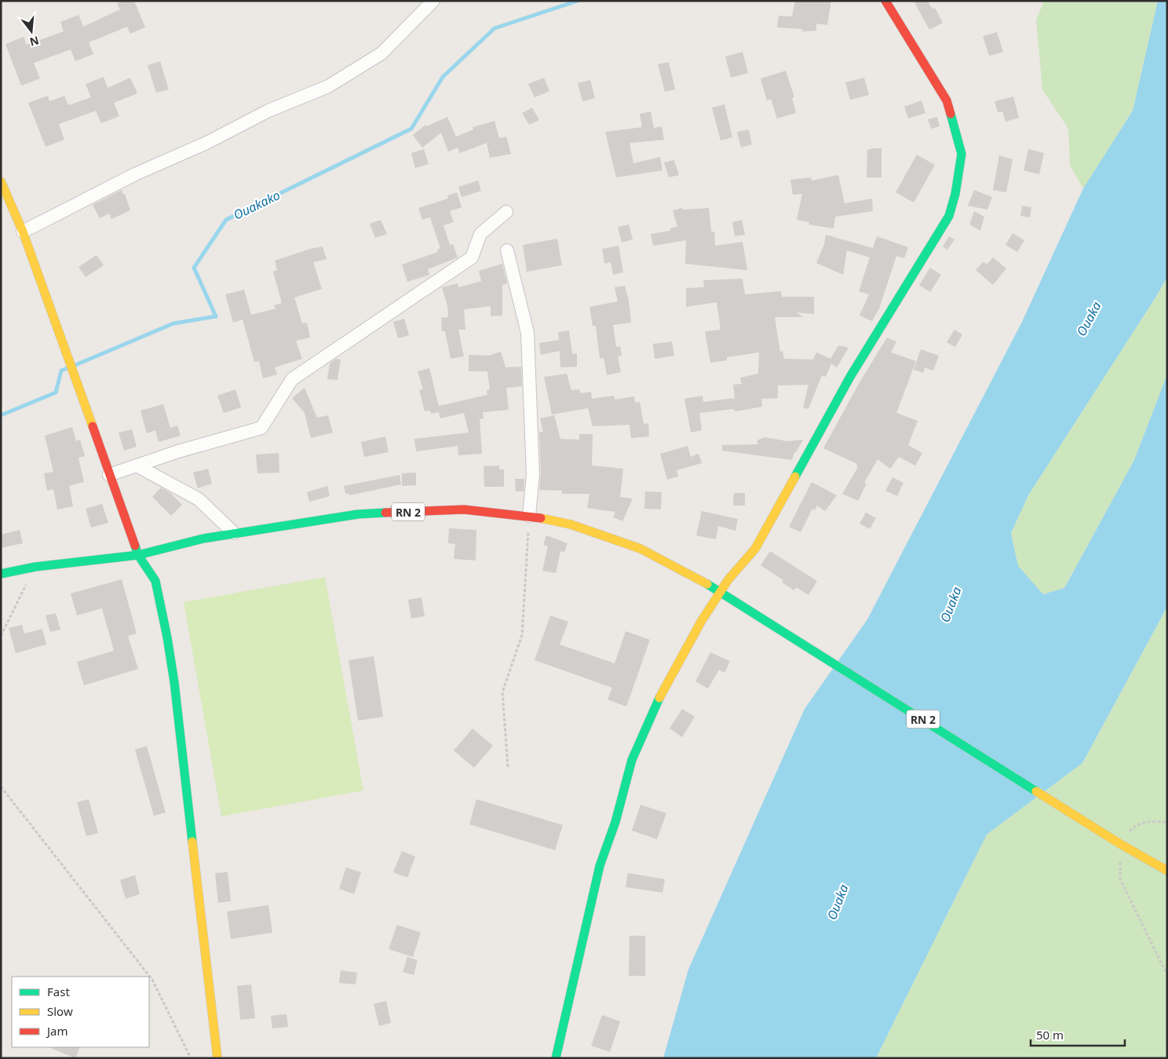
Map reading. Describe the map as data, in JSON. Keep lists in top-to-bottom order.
{
  "streets": {
    "street": ["RN 2"]
  },
  "water": ["Ouakako", "Ouaka"],
  "legend": ["Fast", "Slow", "Jam"],
  "scale_bar": "50 m",
  "north": "bottom"
}
